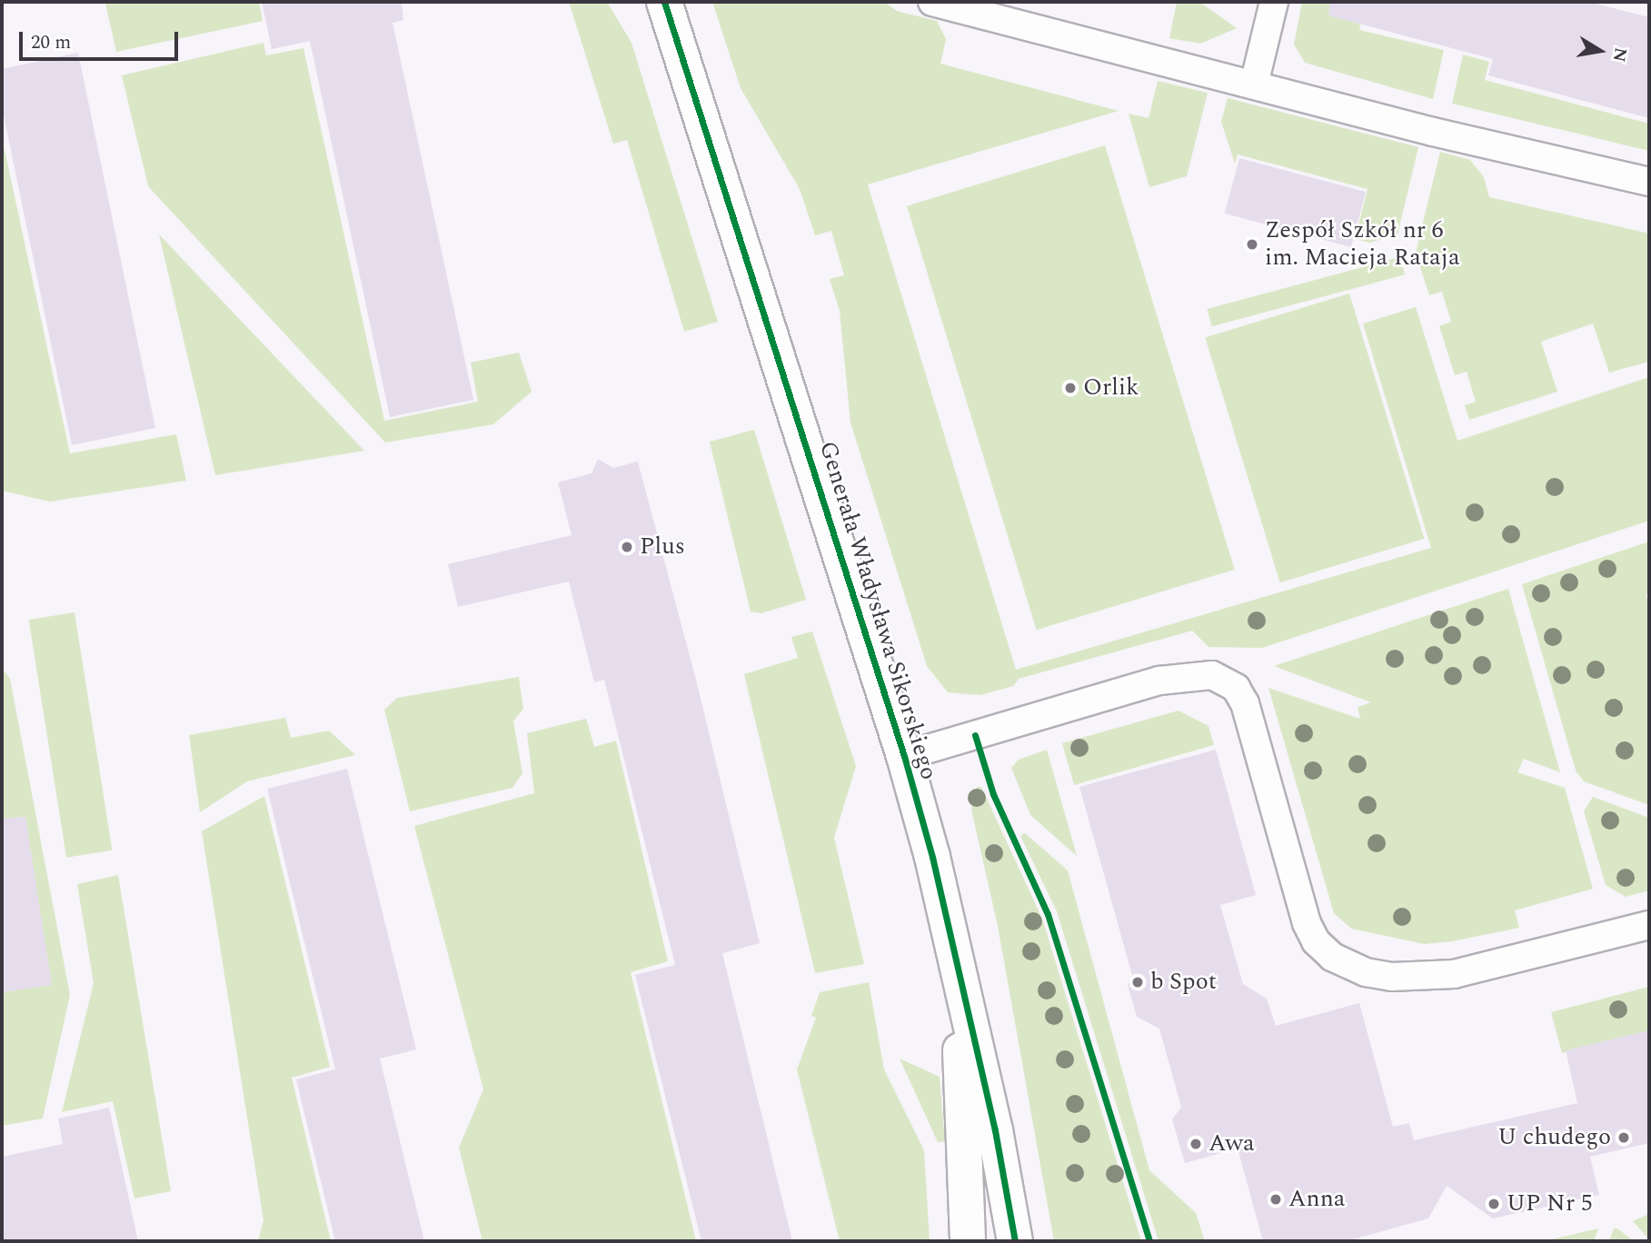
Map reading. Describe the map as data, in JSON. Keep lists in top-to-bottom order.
{
  "streets": {
    "street": ["Generała Władysława Sikorskiego"]
  },
  "places": [
    "Zespół Szkół nr 6 im. Macieja Rataja",
    "Orlik",
    "Plus",
    "b Spot",
    "U chudego",
    "Awa",
    "Anna",
    "UP Nr 5"
  ],
  "scale_bar": "20 m",
  "north": "right"
}
